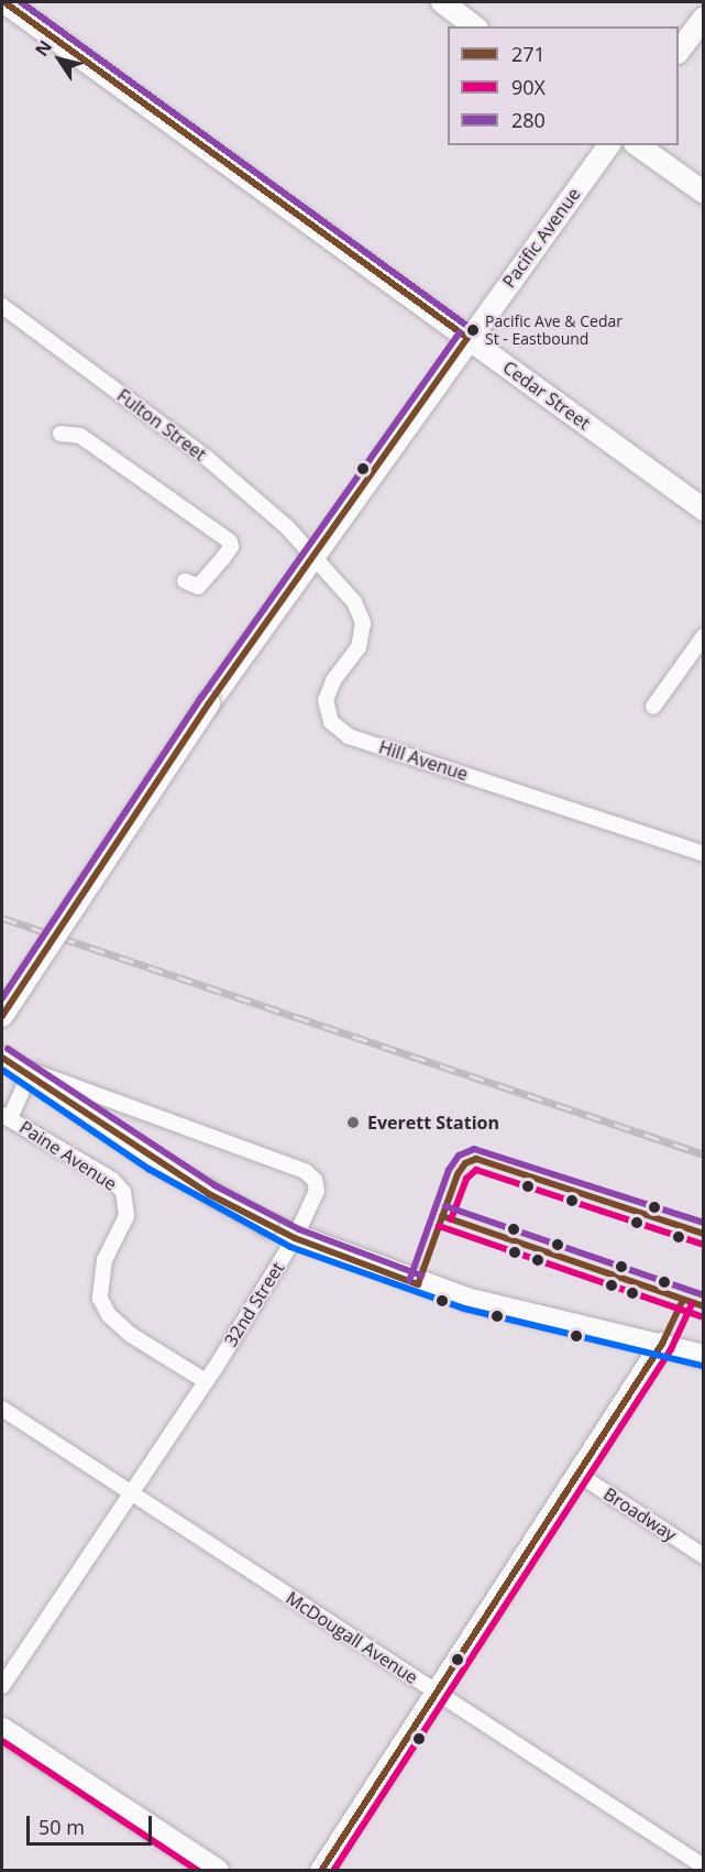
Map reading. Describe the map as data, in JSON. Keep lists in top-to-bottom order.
{
  "streets": {
    "street": [
      "Pacific Avenue",
      "Cedar Street",
      "Fulton Street",
      "Hill Avenue",
      "Paine Avenue",
      "32nd Street",
      "Broadway",
      "McDougall Avenue"
    ]
  },
  "crossings": [
    ["Pacific Avenue", "Cedar Street"],
    ["Pacific Avenue", "Fulton Street"],
    ["Pacific Avenue", "Hill Avenue"],
    ["Fulton Street", "Hill Avenue"],
    ["Paine Avenue", "32nd Street"],
    ["32nd Street", "McDougall Avenue"]
  ],
  "places": ["Pacific Ave & Cedar St - Eastbound", "Everett Station"],
  "lines": ["transit line 271", "transit line 280", "transit line 90X"],
  "legend": ["271", "90X", "280"],
  "scale_bar": "50 m",
  "north": "top left"
}
